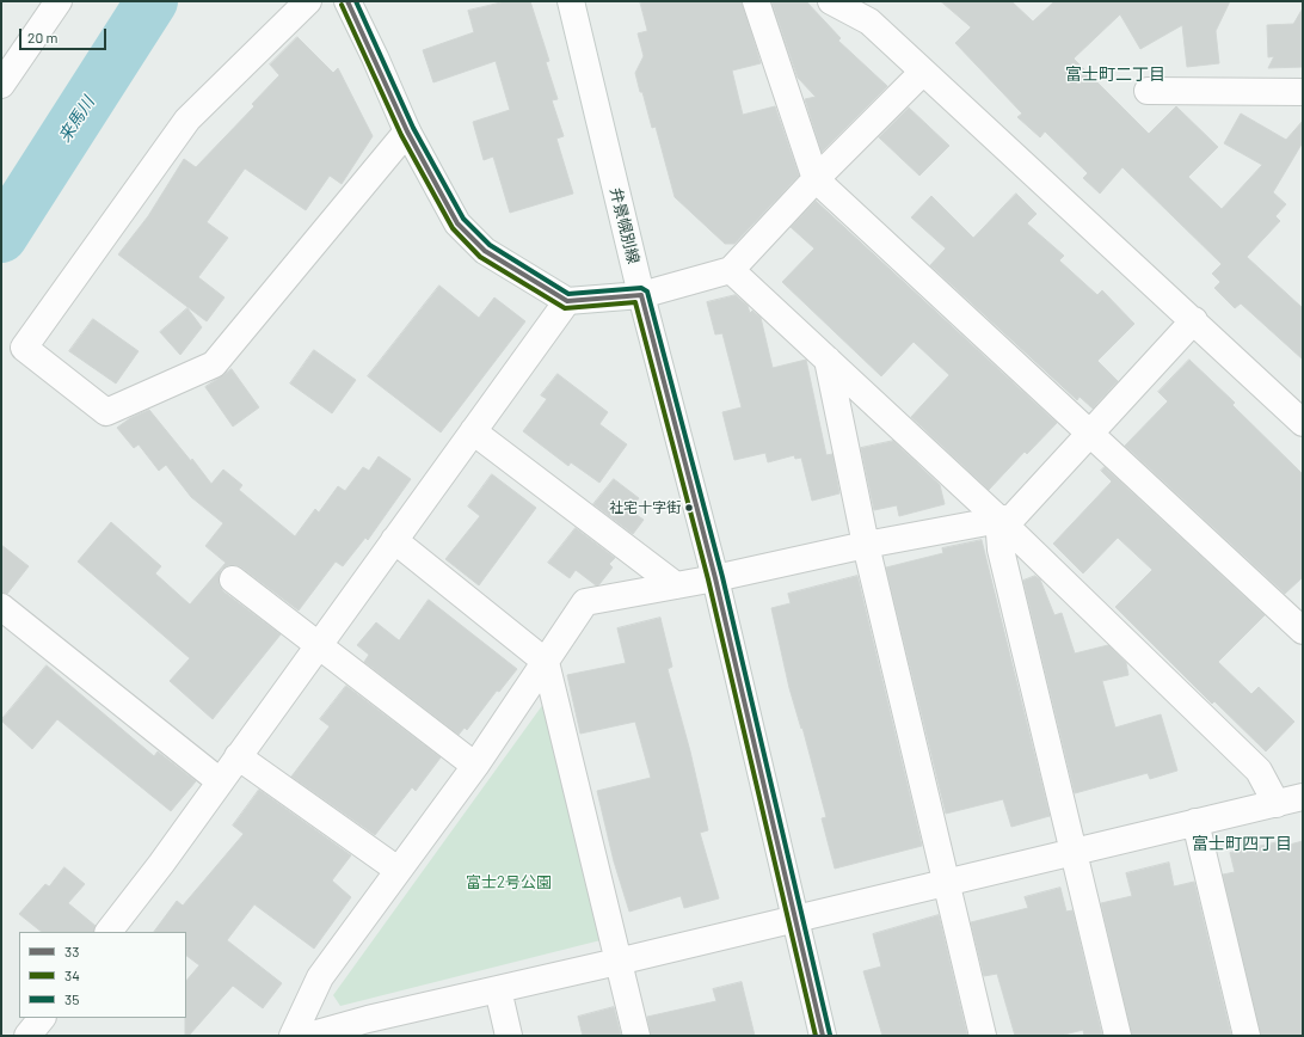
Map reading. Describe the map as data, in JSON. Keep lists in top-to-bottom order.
{
  "streets": {
    "street": ["弁景幌別線"]
  },
  "districts": ["富士町二丁目", "富士町四丁目"],
  "water": ["来馬川"],
  "parks": ["富士2号公園"],
  "places": ["社宅十字街"],
  "lines": ["transit line 33", "transit line 35", "transit line 34"],
  "legend": ["33", "34", "35"],
  "scale_bar": "20 m"
}
